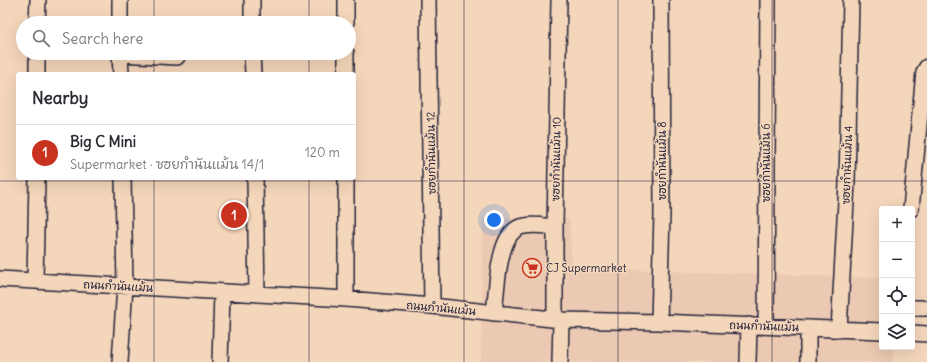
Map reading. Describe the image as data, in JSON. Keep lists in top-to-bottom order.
{
  "streets": {
    "street": [
      "ซฮยกำนันแม้น 12",
      "ซฮยกำนันแม้น 10",
      "ซฮยกำนันแม้น 8",
      "ซฮยกำนันแม้น 6",
      "ซฮยกำนันแม้น 4",
      "ถนนกำนันแม้น"
    ]
  },
  "crossings": [
    ["ซฮยกำนันแม้น 12", "ถนนกำนันแม้น"],
    ["ซฮยกำนันแม้น 10", "ถนนกำนันแม้น"],
    ["ซฮยกำนันแม้น 8", "ถนนกำนันแม้น"],
    ["ซฮยกำนันแม้น 6", "ถนนกำนันแม้น"],
    ["ซฮยกำนันแม้น 4", "ถนนกำนันแม้น"]
  ],
  "places": {
    "supermarket": ["CJ Supermarket"]
  },
  "page": {
    "search": "Search here",
    "heading": "Nearby",
    "list": [
      {
        "mark": "1",
        "name": "Big C Mini",
        "note": "Supermarket · ซฮยกำนันแม้น 14/1",
        "value": "120 m"
      }
    ],
    "pins": "1",
    "map_buttons": ["+", "−"]
  }
}
